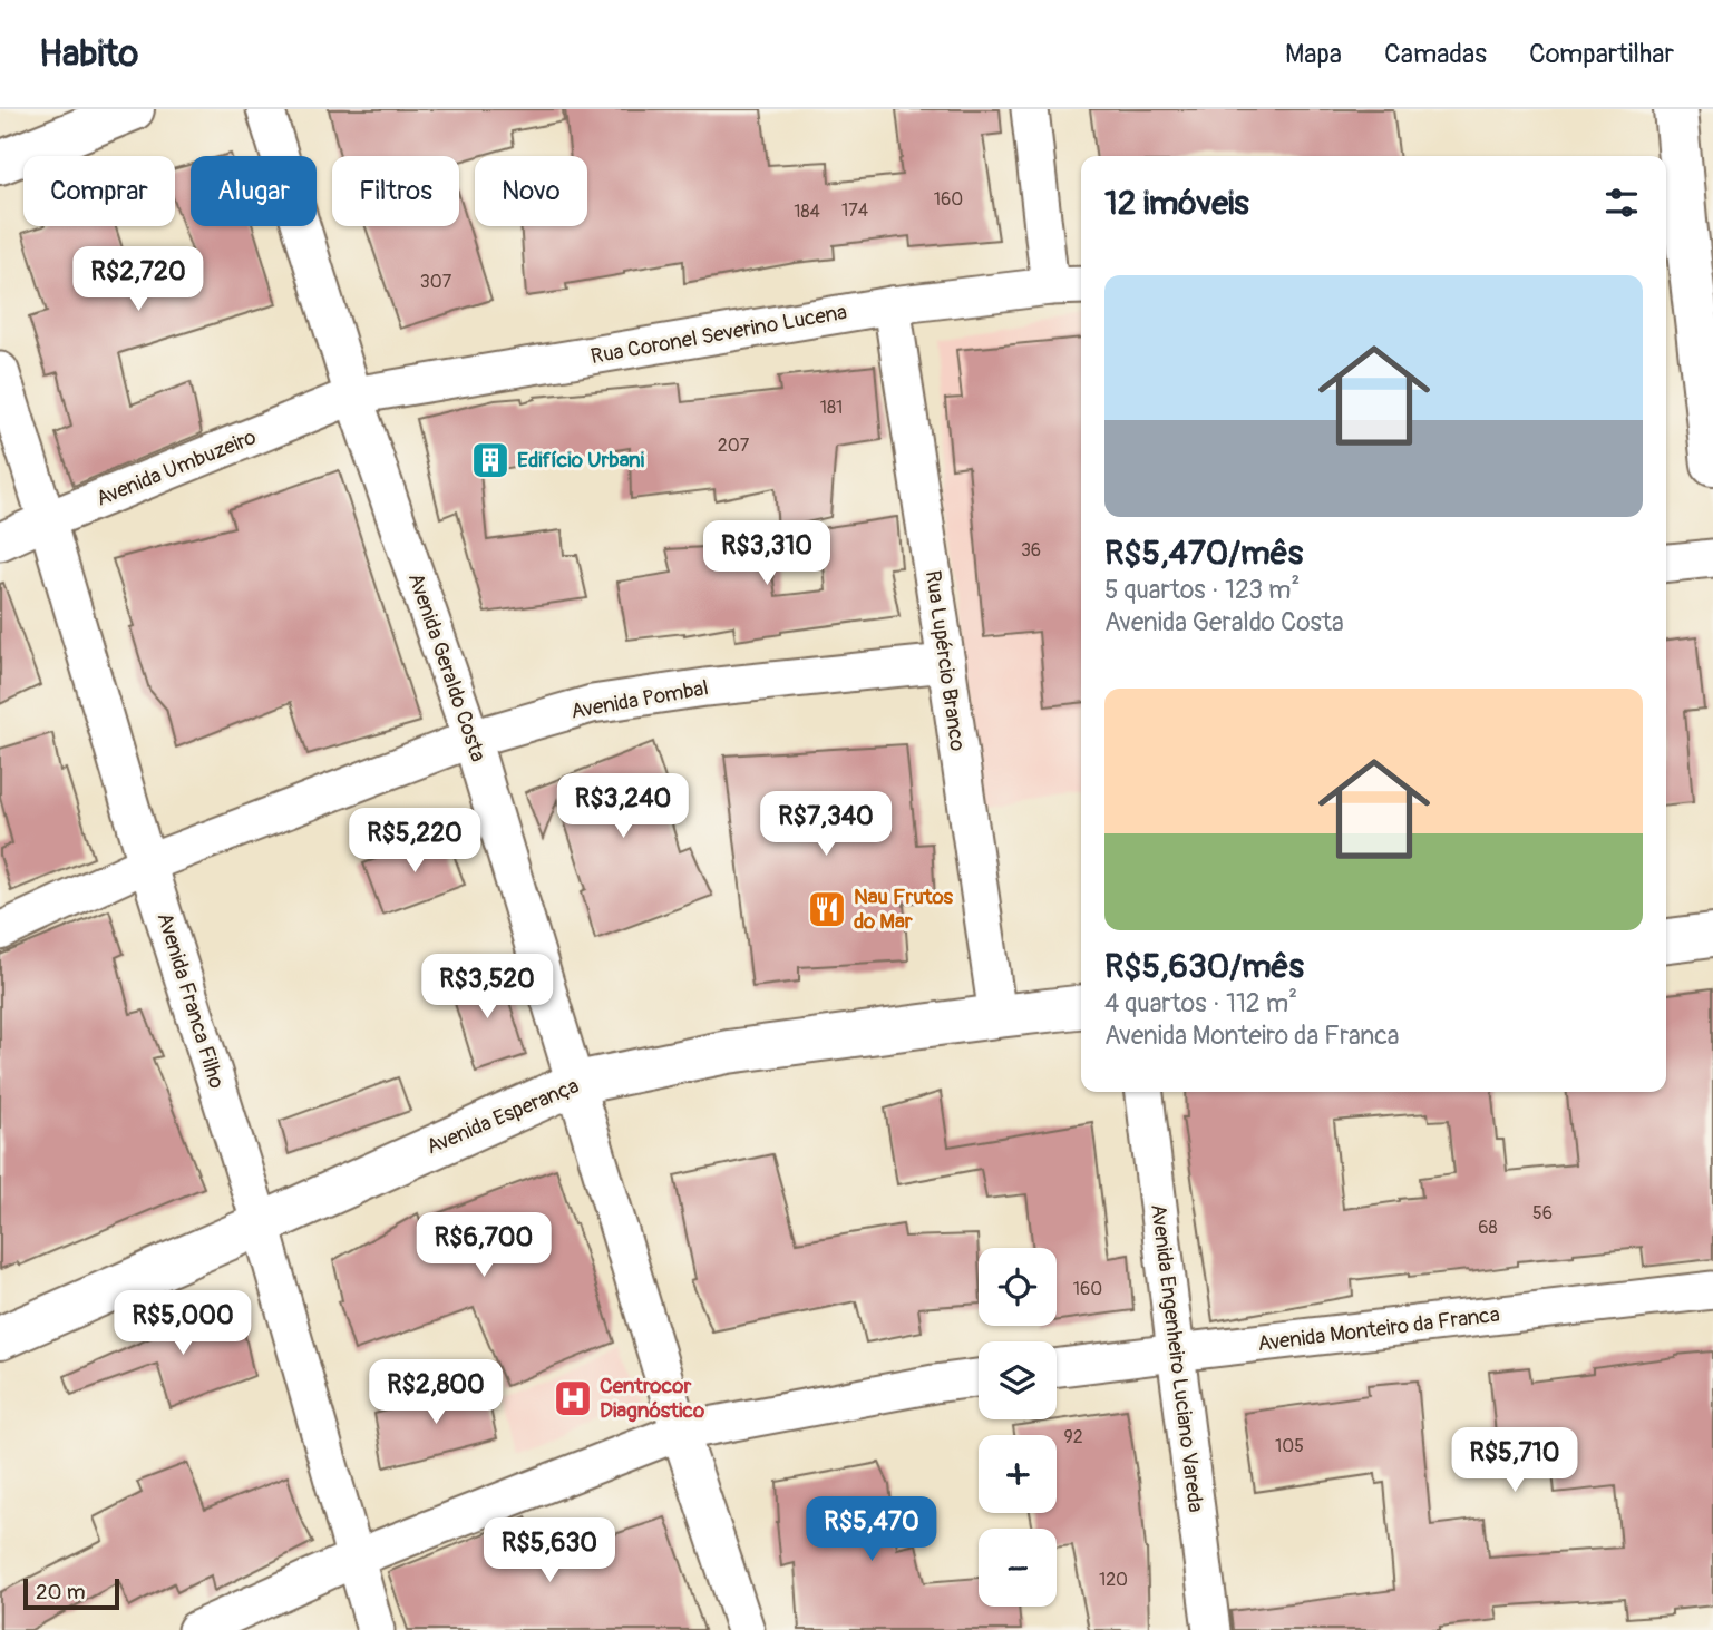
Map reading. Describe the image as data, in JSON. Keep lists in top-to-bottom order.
{
  "streets": {
    "main road": ["Avenida Esperança"],
    "street": [
      "Rua Coronel Severino Lucena",
      "Avenida Umbuzeiro",
      "Rua Lupércio Branco",
      "Avenida Geraldo Costa",
      "Avenida Pombal",
      "Avenida Franca Filho",
      "Avenida Monteiro da Franca",
      "Avenida Engenheiro Luciano Vareda"
    ]
  },
  "crossings": [
    ["Rua Coronel Severino Lucena", "Avenida Umbuzeiro"],
    ["Rua Coronel Severino Lucena", "Rua Lupércio Branco"],
    ["Rua Coronel Severino Lucena", "Avenida Geraldo Costa"],
    ["Avenida Umbuzeiro", "Avenida Geraldo Costa"],
    ["Avenida Umbuzeiro", "Avenida Franca Filho"],
    ["Rua Lupércio Branco", "Avenida Pombal"],
    ["Rua Lupércio Branco", "Avenida Esperança"],
    ["Avenida Geraldo Costa", "Avenida Pombal"],
    ["Avenida Geraldo Costa", "Avenida Esperança"],
    ["Avenida Pombal", "Avenida Franca Filho"],
    ["Avenida Franca Filho", "Avenida Esperança"],
    ["Avenida Monteiro da Franca", "Avenida Engenheiro Luciano Vareda"]
  ],
  "places": {
    "building": ["Edifício Urbani"],
    "restaurant": ["Nau Frutos do Mar"],
    "hospital": ["Centrocor Diagnóstico"]
  },
  "house_numbers": [
    "160",
    "174",
    "184",
    "307",
    "181",
    "207",
    "36",
    "56",
    "68",
    "160",
    "92",
    "105",
    "120"
  ],
  "scale_bar": "20 m",
  "page": {
    "header": "Habito",
    "nav": ["Mapa", "Camadas", "Compartilhar"],
    "chip": [
      "Comprar",
      "Alugar",
      "Filtros",
      "Novo"
    ],
    "heading": "12 imóveis",
    "price": [
      "R$2,720",
      "R$3,310",
      "R$3,240",
      "R$7,340",
      "R$5,220",
      "R$3,520",
      "R$6,700",
      "R$5,000",
      "R$2,800",
      "R$5,710",
      "R$5,470",
      "R$5,630"
    ],
    "list": [
      {
        "name": "R$5,470/mês",
        "note": "5 quartos · 123 m² · Avenida Geraldo Costa"
      },
      {
        "name": "R$5,630/mês",
        "note": "4 quartos · 112 m² · Avenida Monteiro da Franca"
      }
    ],
    "map_buttons": ["+", "−"],
    "scale": "20 m"
  }
}
